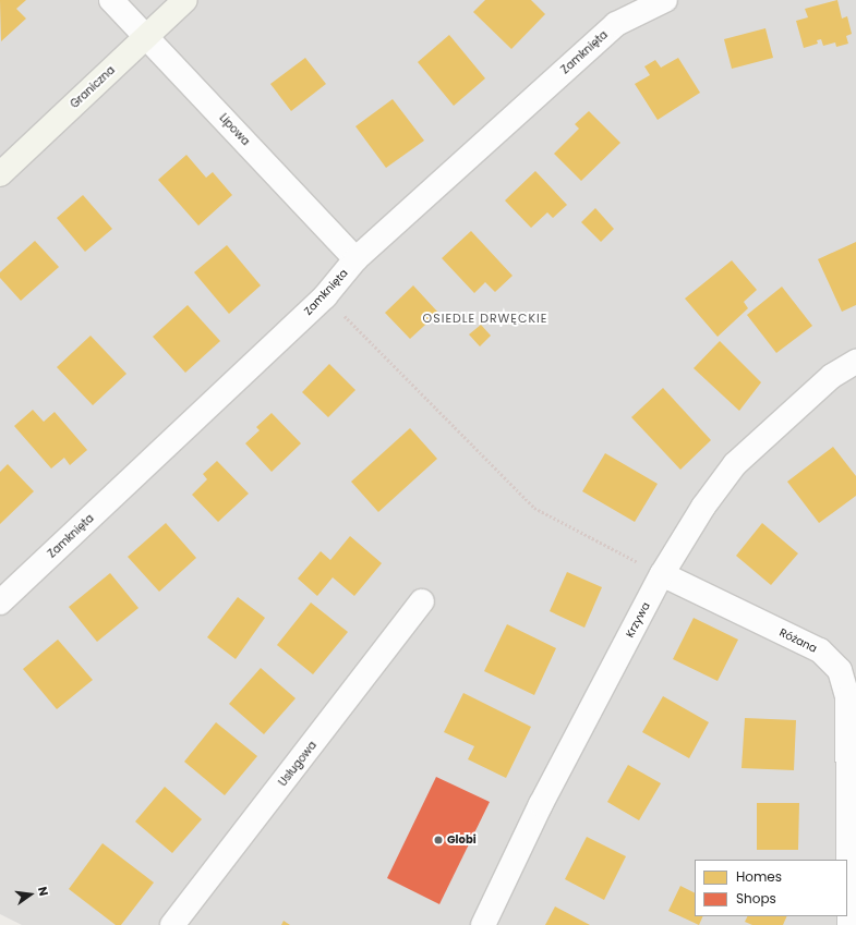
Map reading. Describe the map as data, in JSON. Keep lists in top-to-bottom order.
{
  "streets": {
    "street": [
      "Zamknięta",
      "Graniczna",
      "Lipowa",
      "Krzywa",
      "Różana",
      "Usługowa"
    ]
  },
  "crossings": [
    ["Zamknięta", "Lipowa"],
    ["Graniczna", "Lipowa"],
    ["Krzywa", "Różana"]
  ],
  "districts": ["OSIEDLE DRWĘCKIE"],
  "places": ["Globi"],
  "legend": ["Homes", "Shops"],
  "north": "right"
}
